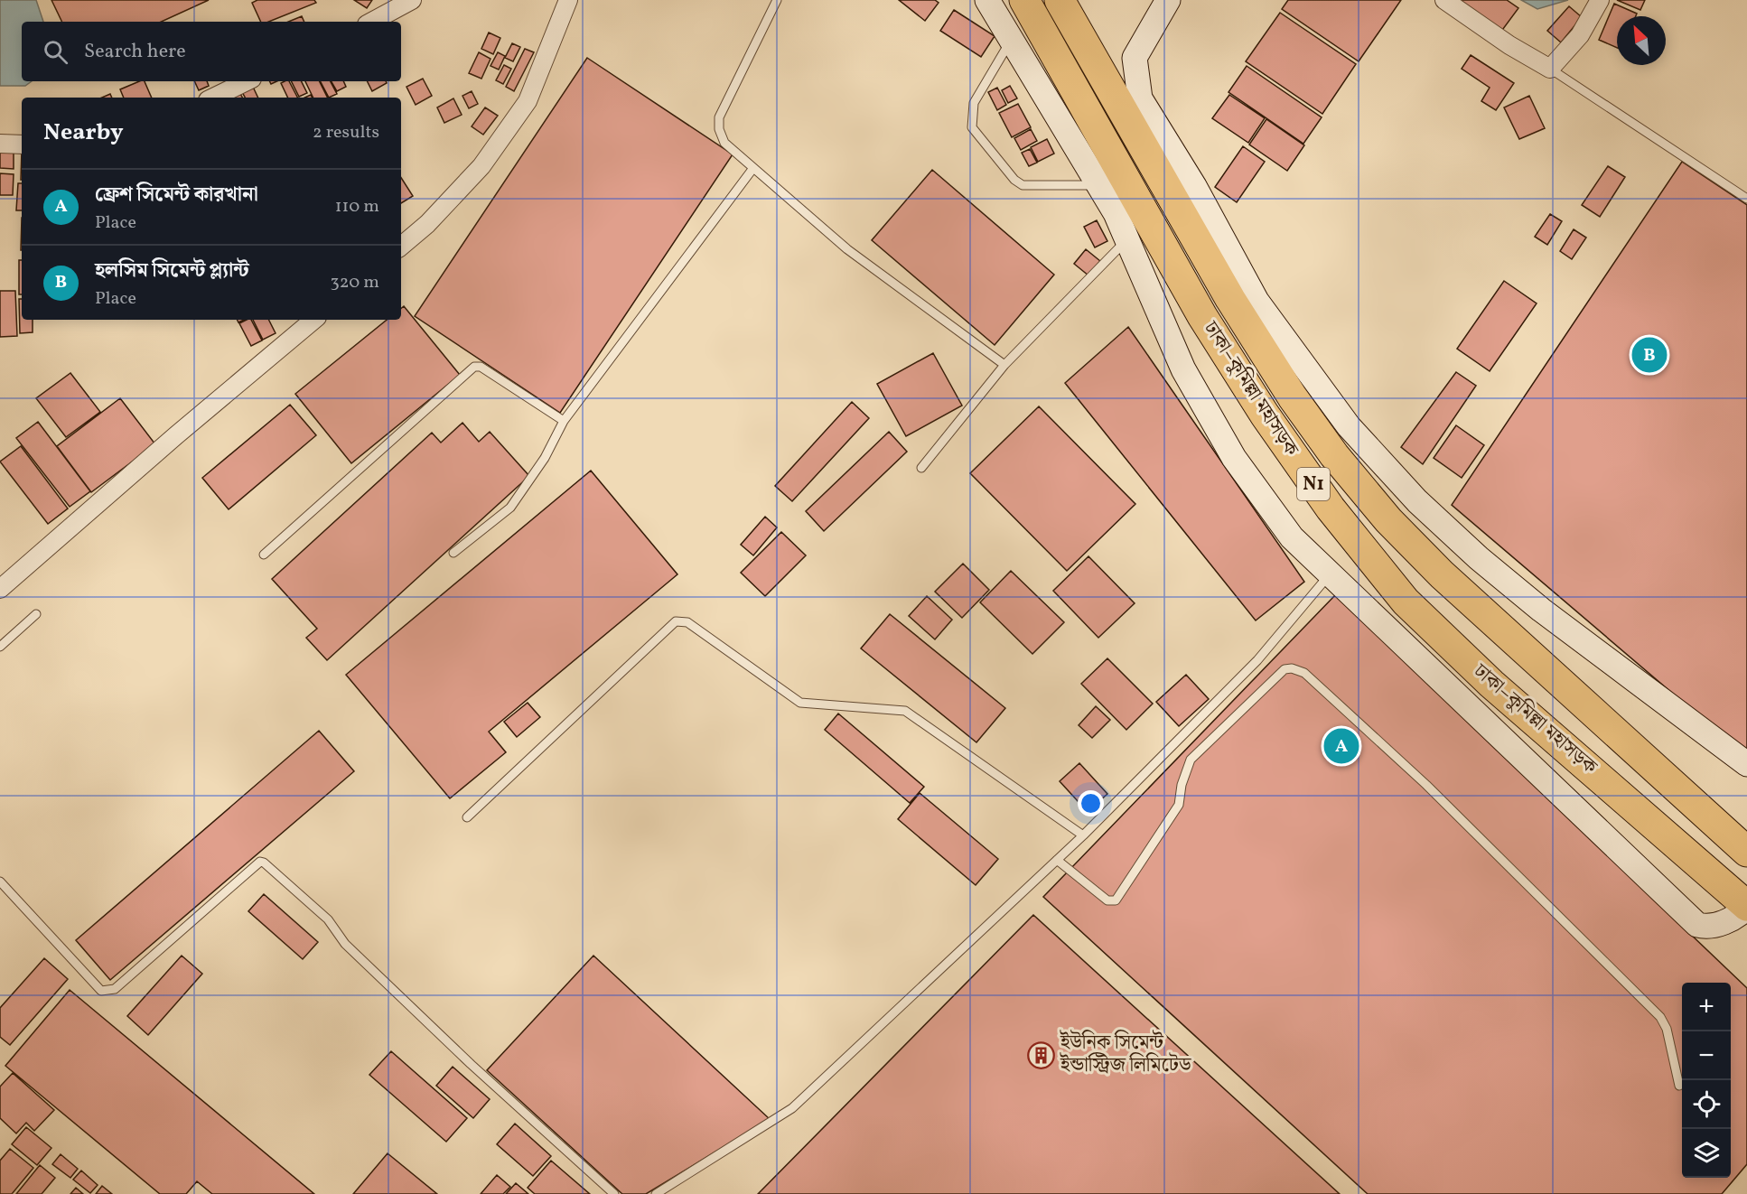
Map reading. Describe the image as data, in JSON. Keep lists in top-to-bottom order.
{
  "streets": {
    "highway": ["ঢাকা–কুমিল্লা মহাসড়ক", "N1"]
  },
  "places": {
    "building": ["ইউনিক সিমেন্ট ইন্ডাস্ট্রিজ লিমিটেড"]
  },
  "north": "top left",
  "page": {
    "search": "Search here",
    "heading": ["Nearby", "2 results"],
    "list": [
      {
        "mark": "A",
        "name": "ফ্রেশ সিমেন্ট কারখানা",
        "note": "Place",
        "value": "110 m"
      },
      {
        "mark": "B",
        "name": "হলসিম সিমেন্ট প্ল্যান্ট",
        "note": "Place",
        "value": "320 m"
      }
    ],
    "pins": ["B", "A"],
    "map_buttons": ["+", "−"]
  }
}
